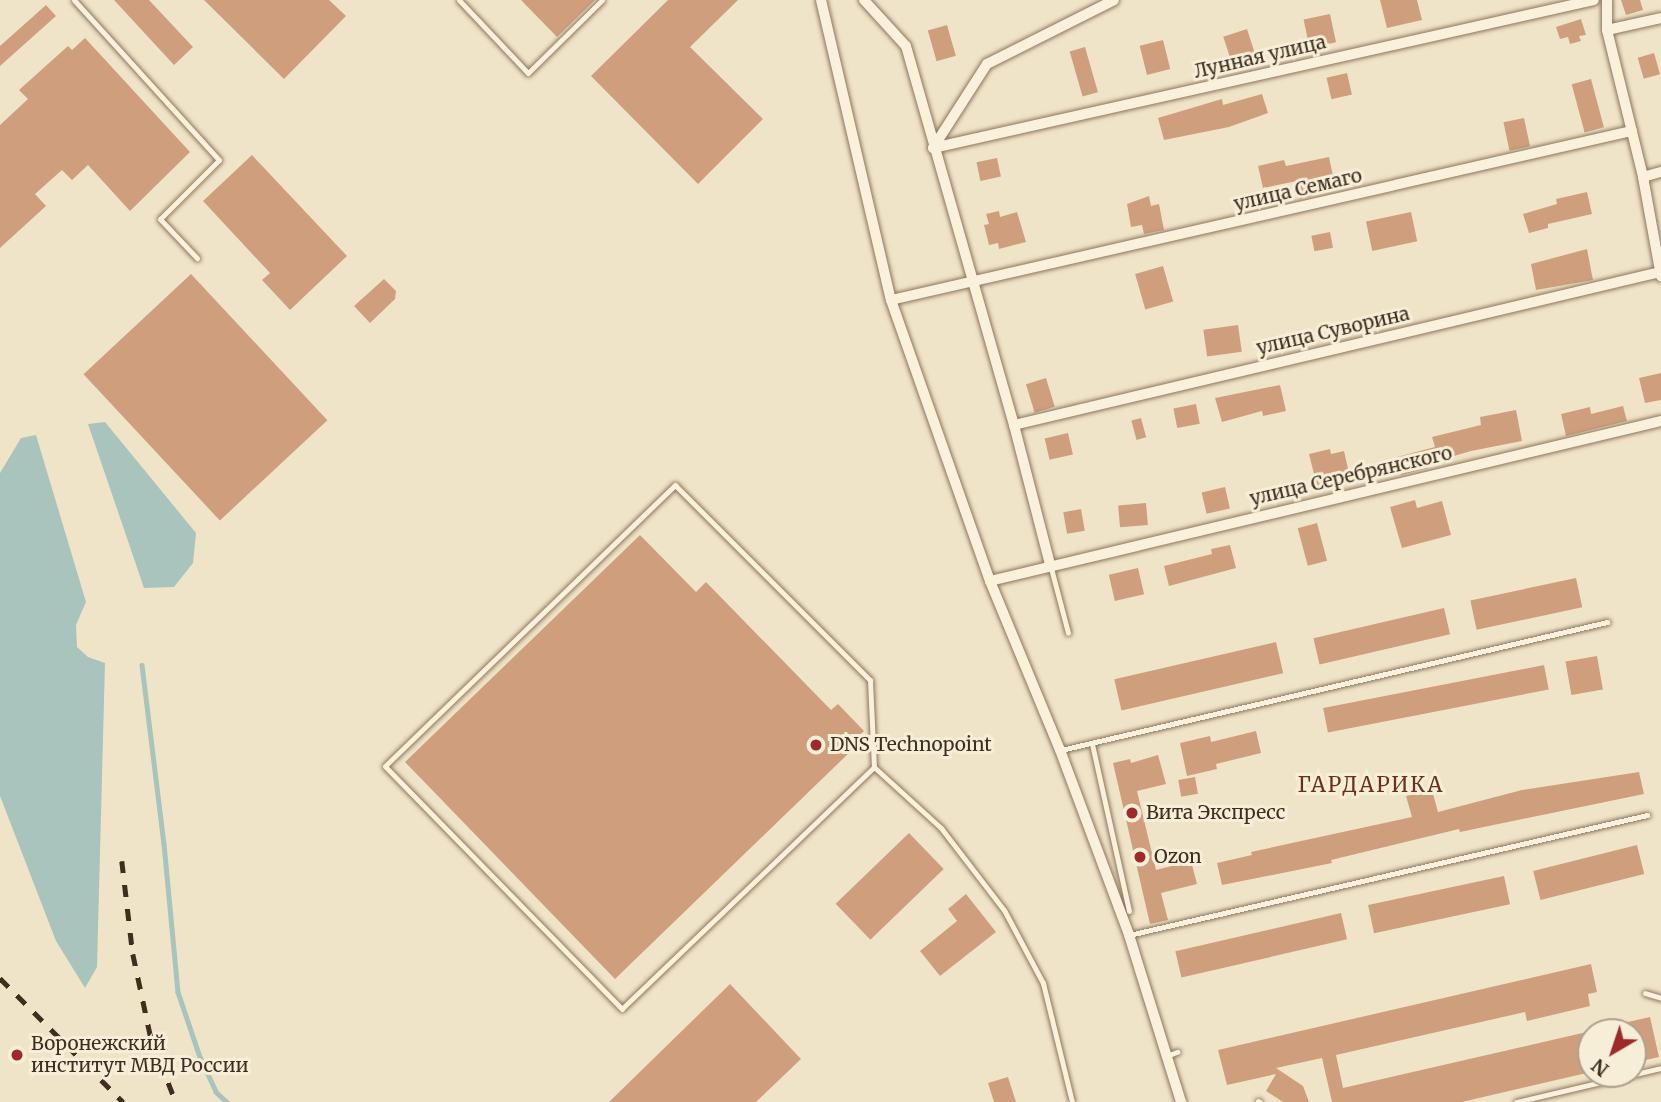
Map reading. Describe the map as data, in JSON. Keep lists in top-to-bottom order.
{
  "streets": {
    "street": [
      "Лунная улица",
      "улица Семаго",
      "улица Суворина",
      "улица Серебрянского"
    ]
  },
  "districts": ["ГАРДАРИКА"],
  "places": [
    "DNS Technopoint",
    "Вита Экспресс",
    "Ozon",
    "Воронежский институт МВД России"
  ],
  "north": "bottom left"
}
